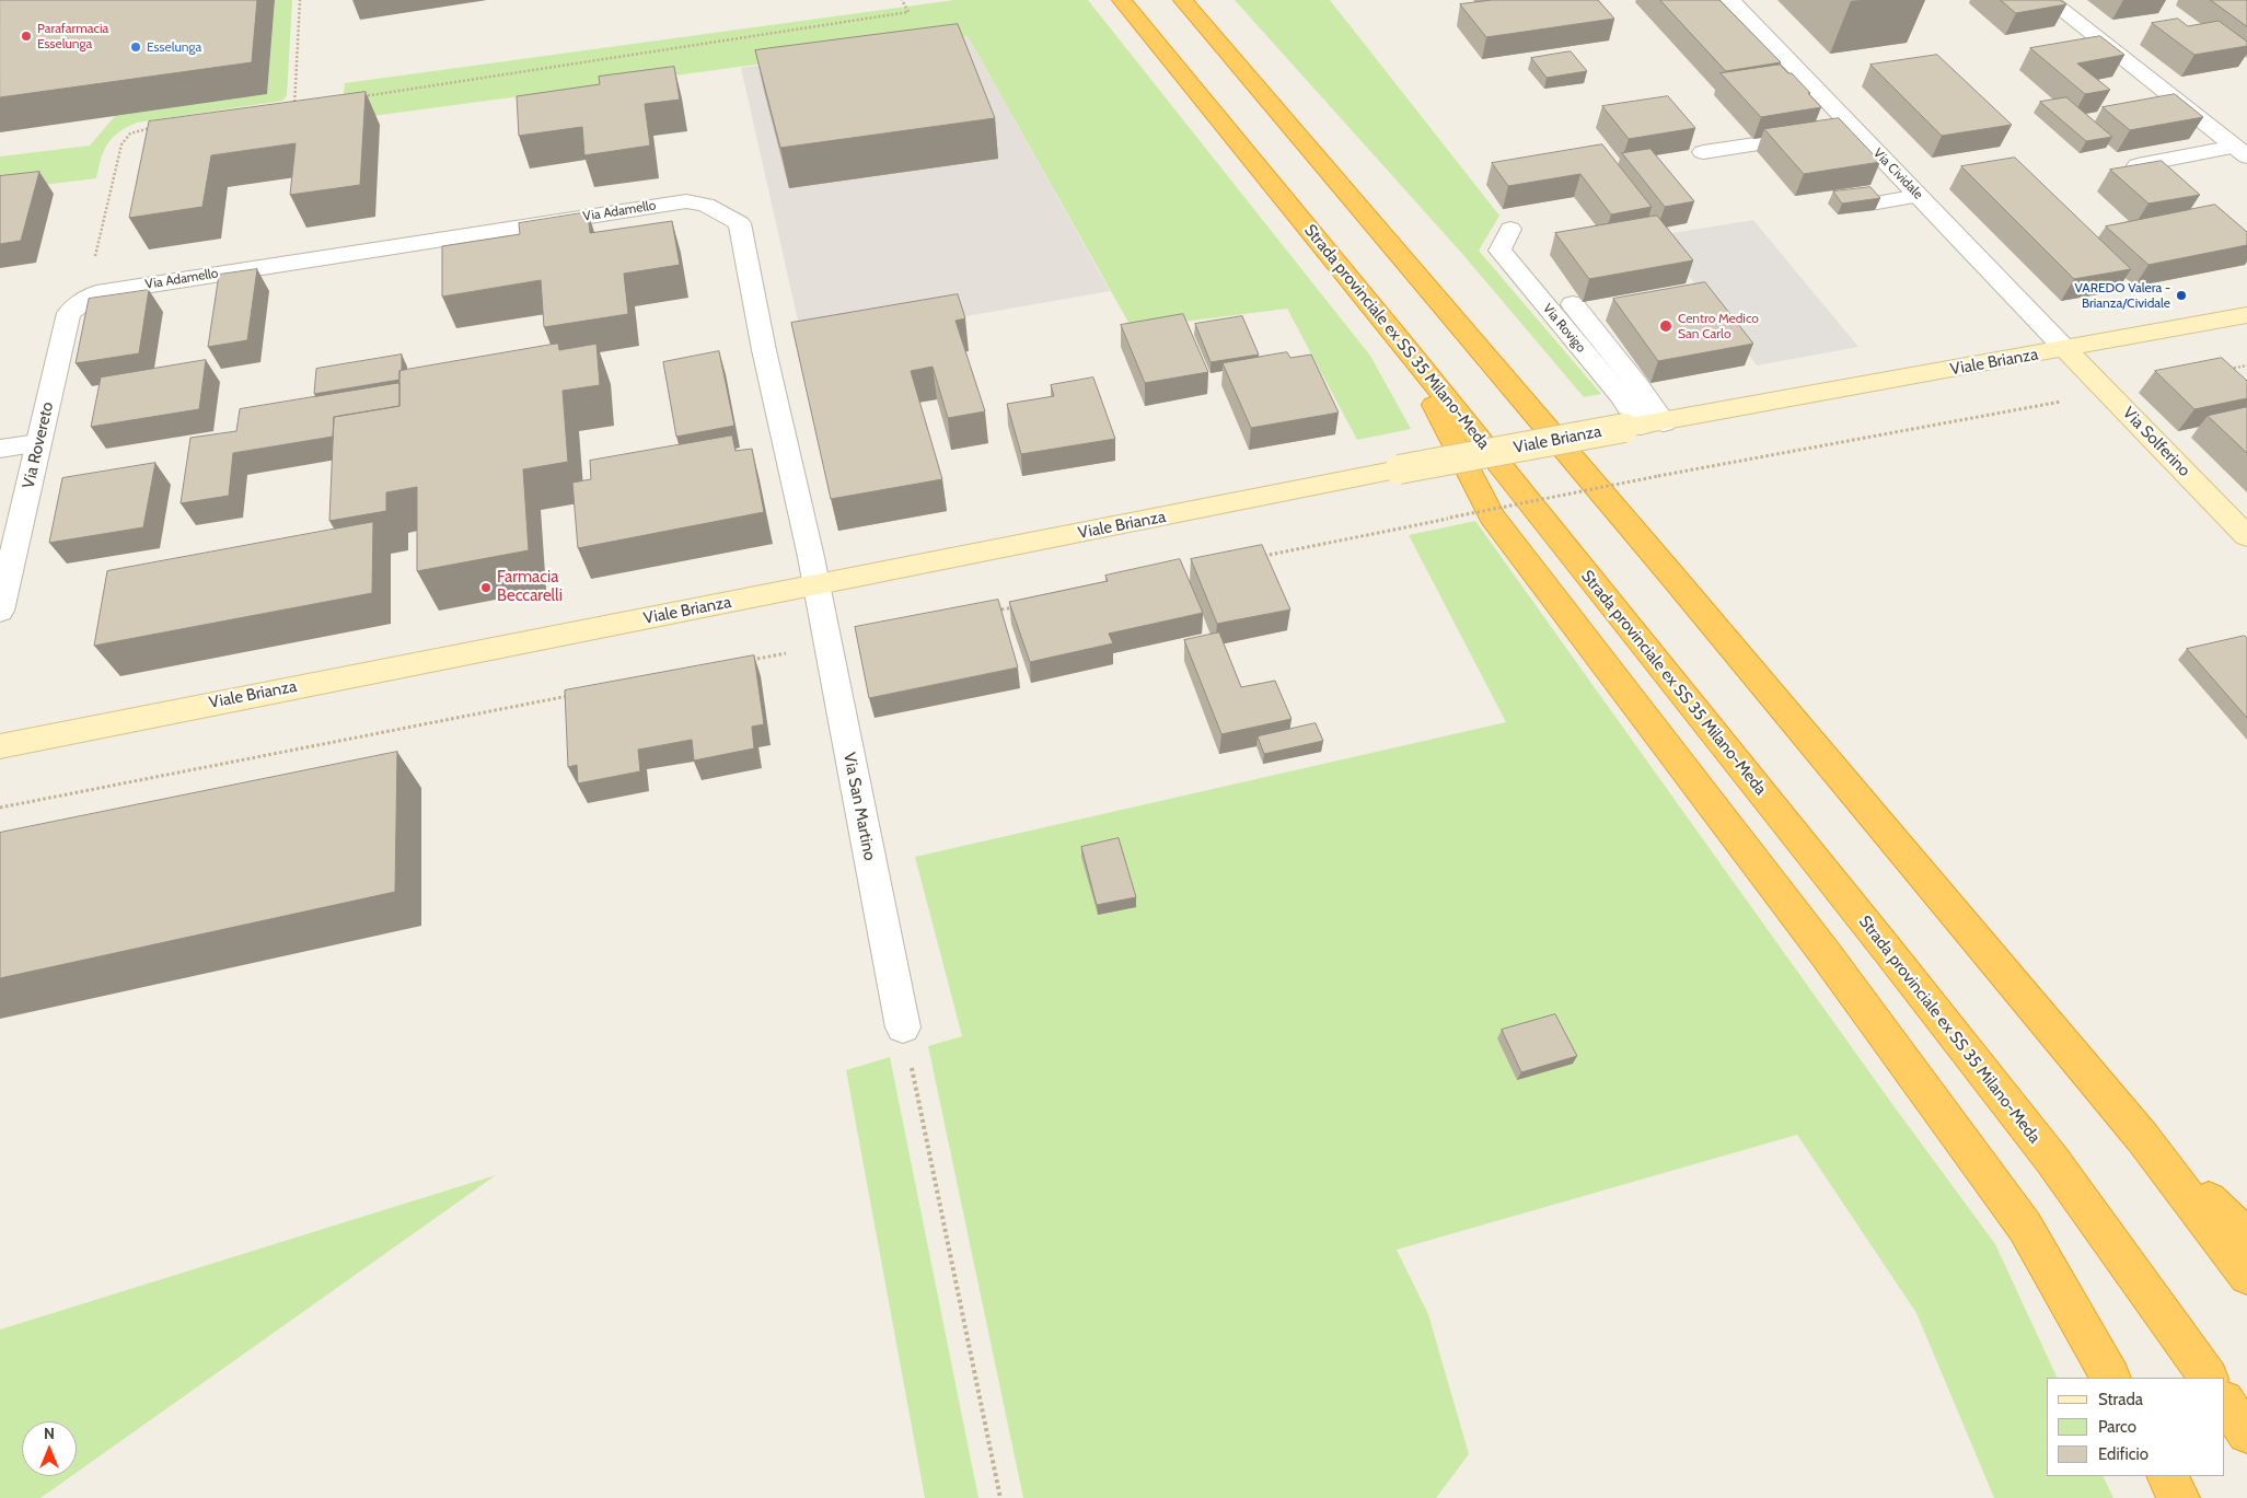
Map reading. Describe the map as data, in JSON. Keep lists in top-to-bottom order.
{
  "streets": {
    "highway": ["Strada provinciale ex SS 35 Milano-Meda"],
    "street": [
      "Via Cividale",
      "Via Adamello",
      "Via Rovigo",
      "Viale Brianza",
      "Via Solferino",
      "Via Rovereto",
      "Via San Martino"
    ]
  },
  "crossings": [
    ["Via Cividale", "Viale Brianza"],
    ["Via Cividale", "Via Solferino"],
    ["Via Adamello", "Viale Brianza"],
    ["Via Adamello", "Via Rovereto"],
    ["Via Adamello", "Via San Martino"],
    ["Via Rovigo", "Viale Brianza"],
    ["Viale Brianza", "Via Solferino"],
    ["Viale Brianza", "Via San Martino"]
  ],
  "places": [
    "Parafarmacia Esselunga",
    "Esselunga",
    "VAREDO Valera - Brianza/Cividale",
    "Centro Medico San Carlo",
    "Farmacia Beccarelli"
  ],
  "legend": ["Strada", "Parco", "Edificio"],
  "north": "top"
}
